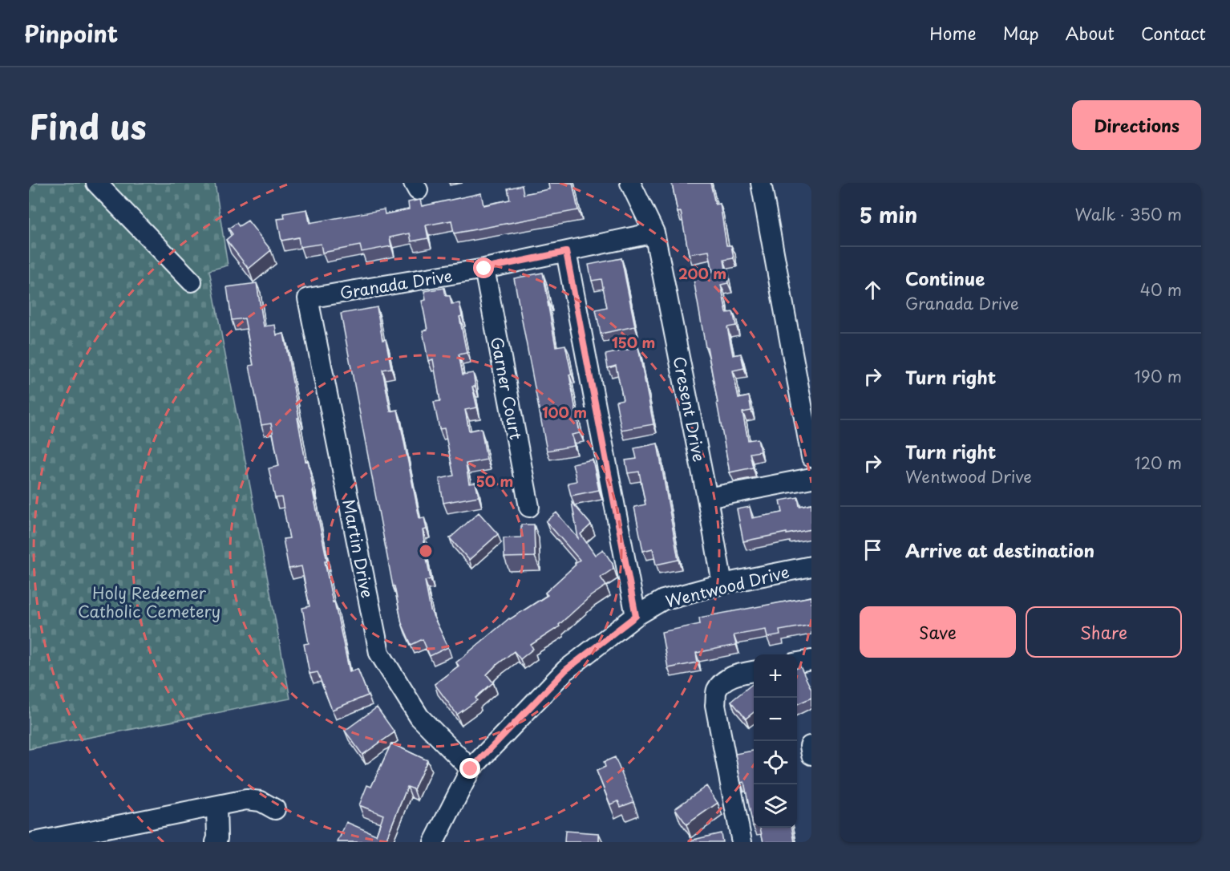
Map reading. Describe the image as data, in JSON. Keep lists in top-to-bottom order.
{
  "streets": {
    "street": [
      "Granada Drive",
      "Garner Court",
      "Cresent Drive",
      "Martin Drive",
      "Wentwood Drive"
    ]
  },
  "crossings": [
    ["Granada Drive", "Garner Court"],
    ["Granada Drive", "Cresent Drive"],
    ["Granada Drive", "Martin Drive"],
    ["Cresent Drive", "Wentwood Drive"],
    ["Martin Drive", "Wentwood Drive"]
  ],
  "parks": ["Holy Redeemer Catholic Cemetery"],
  "page": {
    "header": "Pinpoint",
    "nav": [
      "Home",
      "Map",
      "About",
      "Contact"
    ],
    "title": "Find us",
    "buttons": [
      "Directions",
      ["Save", "Share"]
    ],
    "heading": ["5 min", "Walk · 350 m"],
    "list": [
      ["Continue", "Granada Drive", "40 m"],
      ["Turn right", "190 m"],
      ["Turn right", "Wentwood Drive", "120 m"],
      "Arrive at destination"
    ],
    "map_buttons": ["+", "−"]
  },
  "rings": [
    "200 m",
    "150 m",
    "100 m",
    "50 m"
  ]
}
